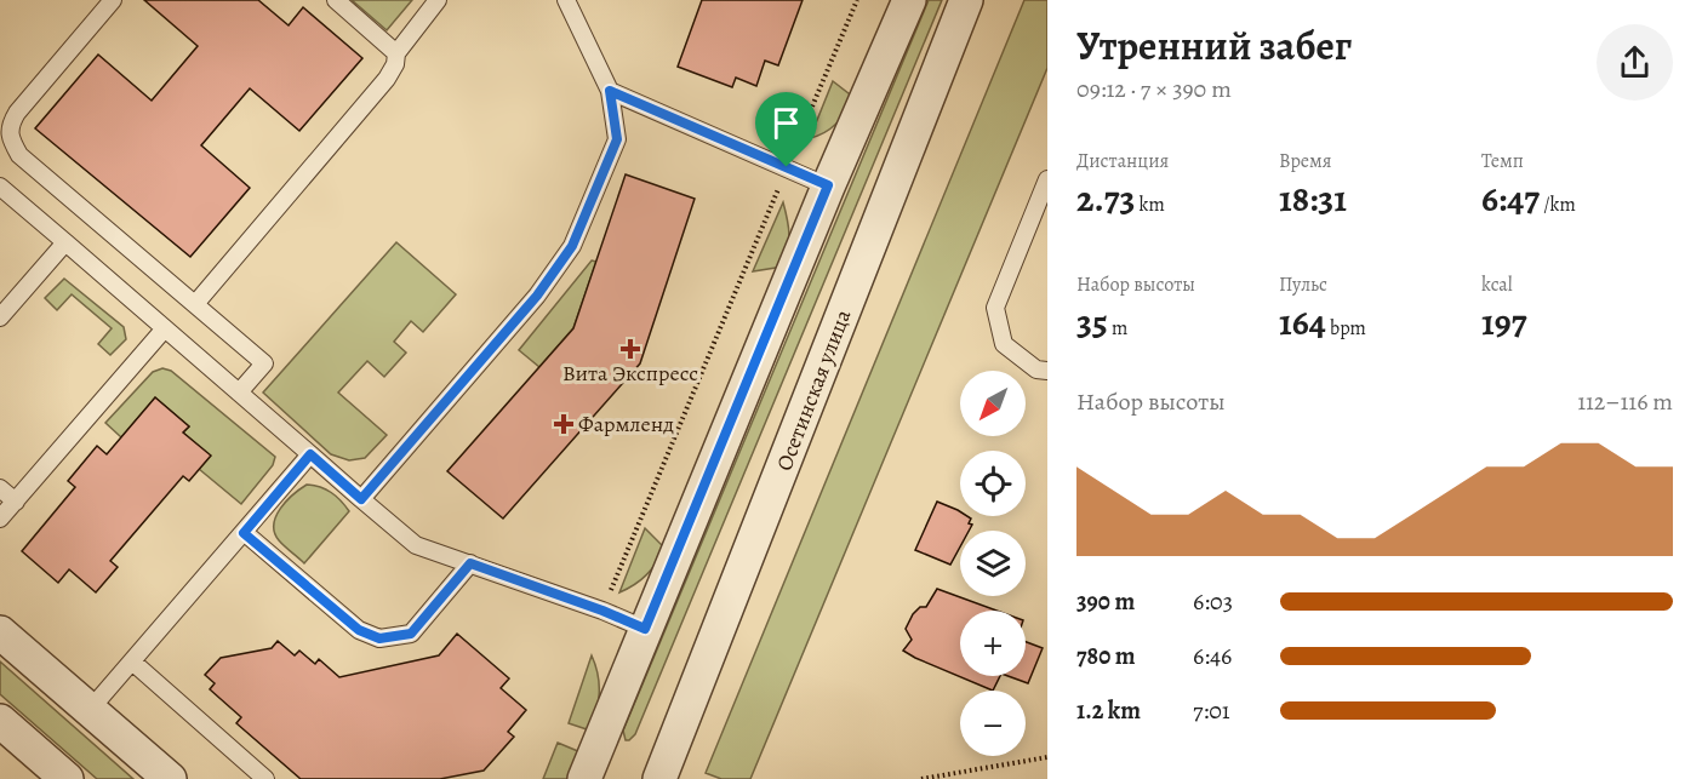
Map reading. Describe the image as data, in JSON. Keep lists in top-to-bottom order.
{
  "streets": {
    "street": ["Осетинская улица"]
  },
  "places": {
    "health": ["Вита Экспресс", "Фармленд"]
  },
  "north": "bottom left",
  "page": {
    "heading": ["Утренний забег", "09:12 · 7 × 390 m"],
    "stats": [
      ["Дистанция", "2.73 km"],
      ["Время", "18:31"],
      ["Темп", "6:47 /km"],
      ["Набор высоты", "35 m"],
      ["Пульс", "164 bpm"],
      ["kcal", "197"]
    ],
    "map_buttons": ["+", "−"],
    "chart": ["Набор высоты", "112–116 m"],
    "list": [
      {
        "name": "390 m",
        "note": "6:03"
      },
      {
        "name": "780 m",
        "note": "6:46"
      },
      {
        "name": "1.2 km",
        "note": "7:01"
      }
    ]
  }
}
